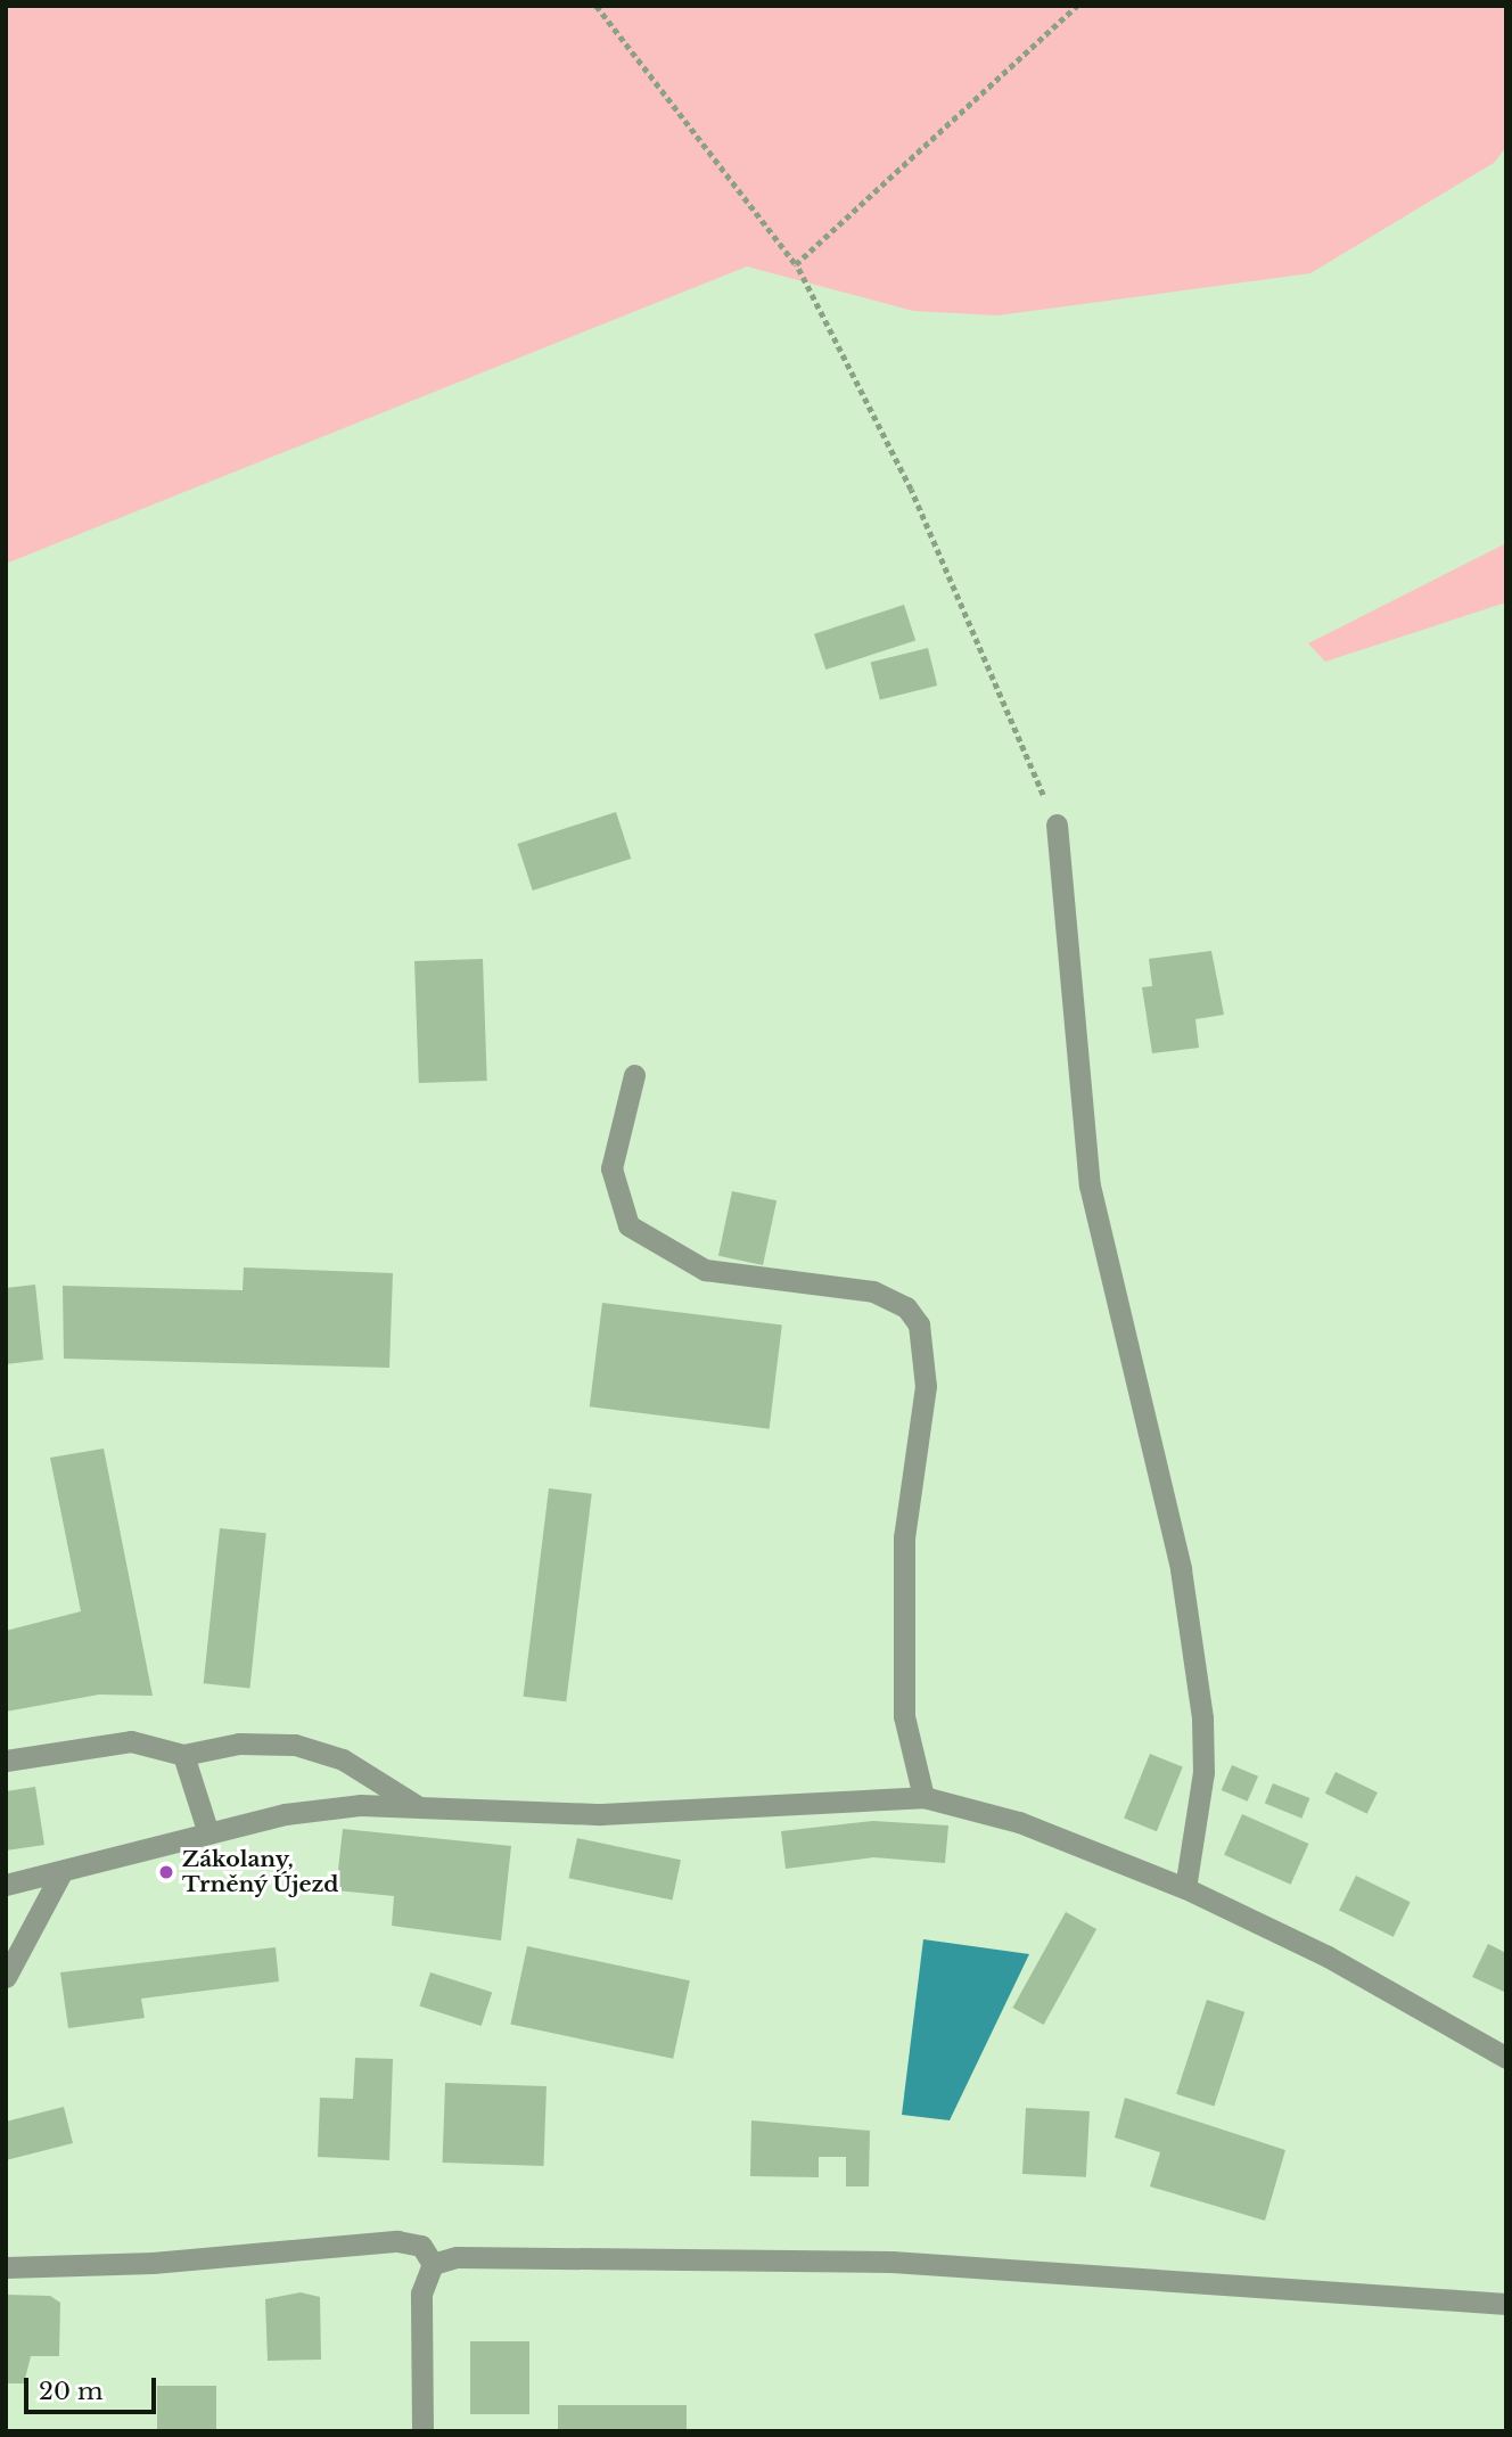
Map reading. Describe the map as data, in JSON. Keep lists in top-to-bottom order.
{
  "places": ["Zákolany, Trněný Újezd"],
  "scale_bar": "20 m"
}
